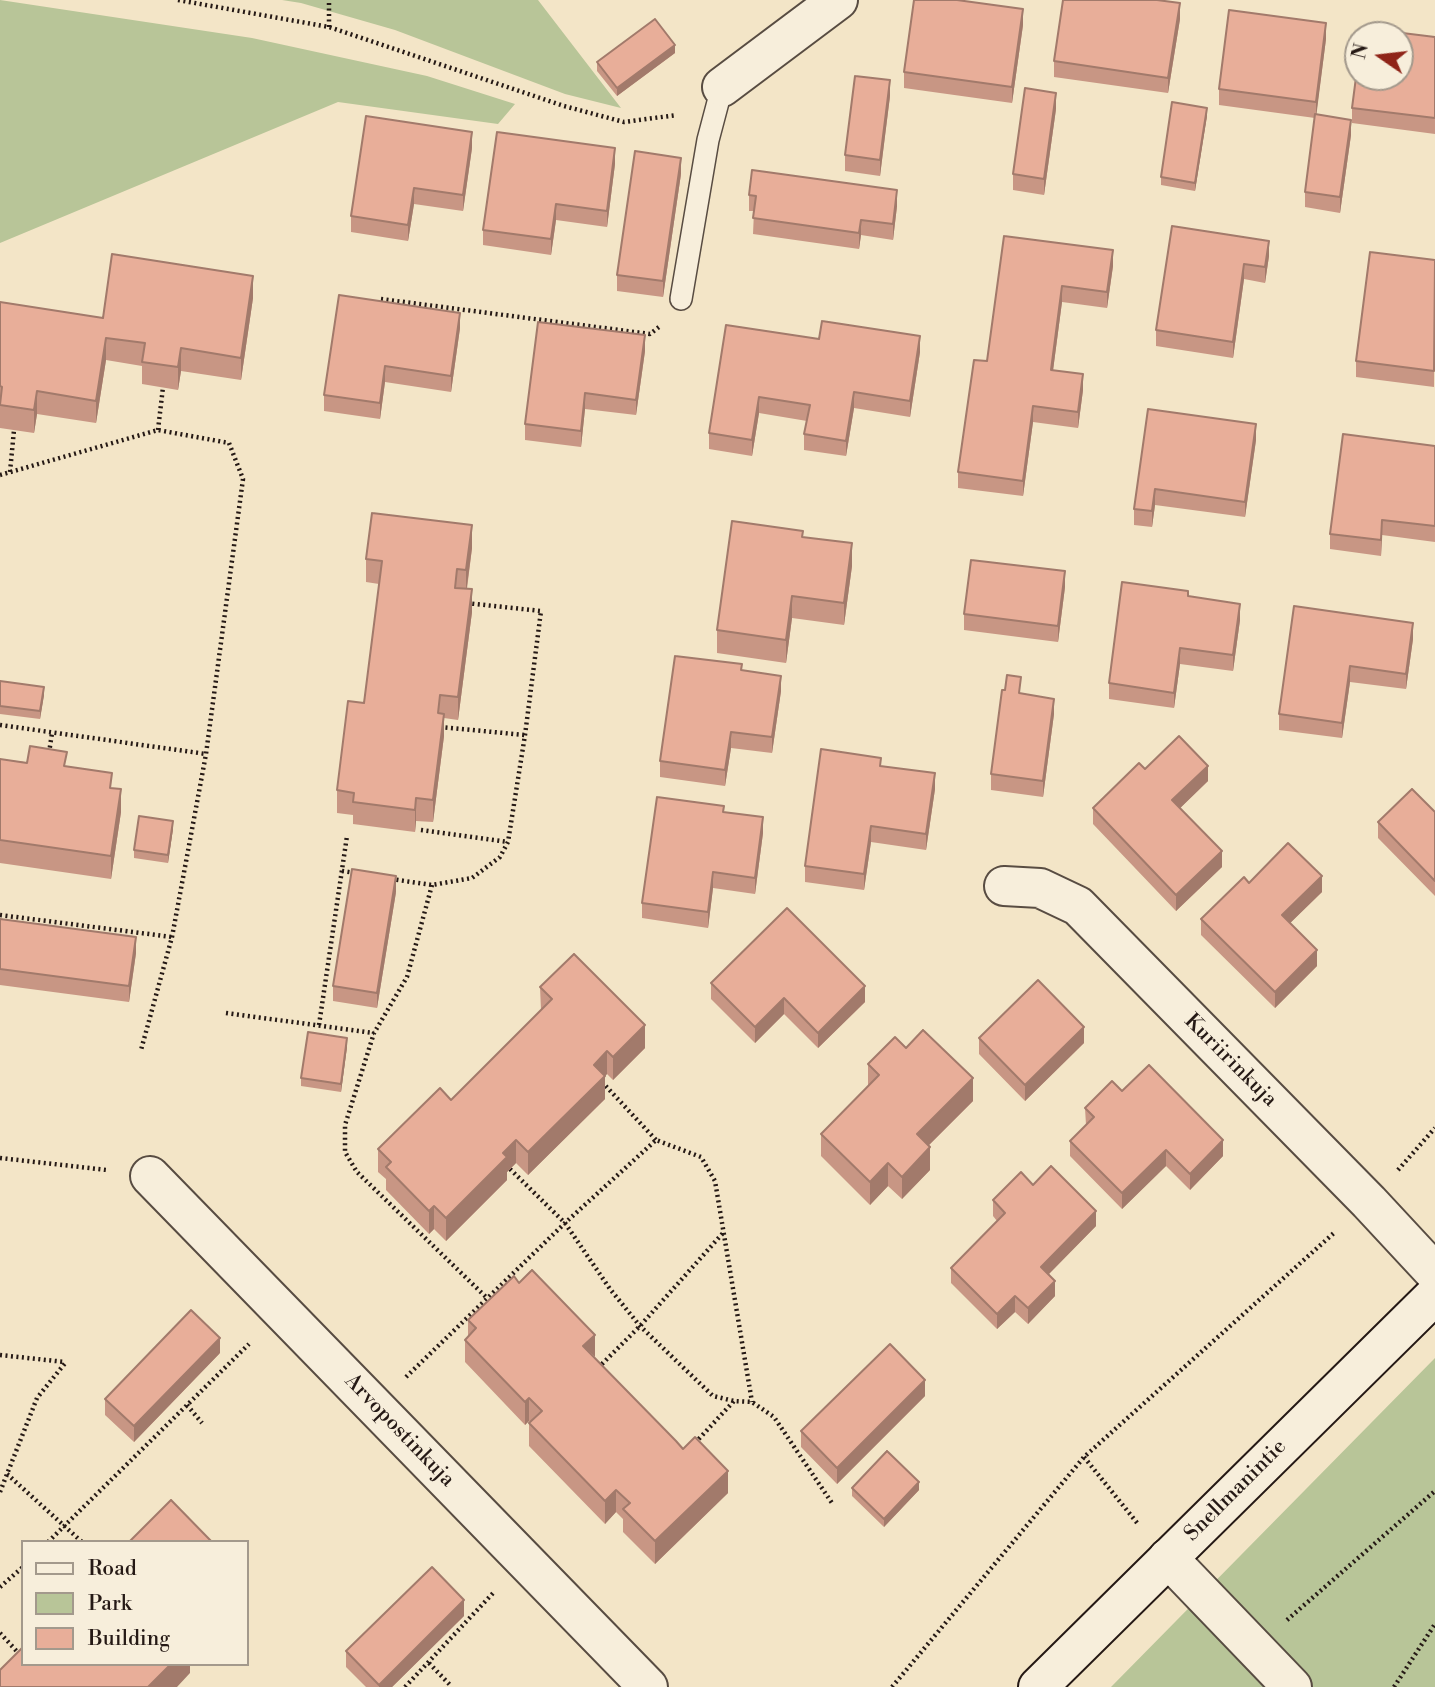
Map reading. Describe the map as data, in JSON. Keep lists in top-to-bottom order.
{
  "streets": {
    "street": ["Kuriirinkuja", "Arvopostinkuja", "Snellmanintie"]
  },
  "legend": ["Road", "Park", "Building"],
  "north": "left"
}
